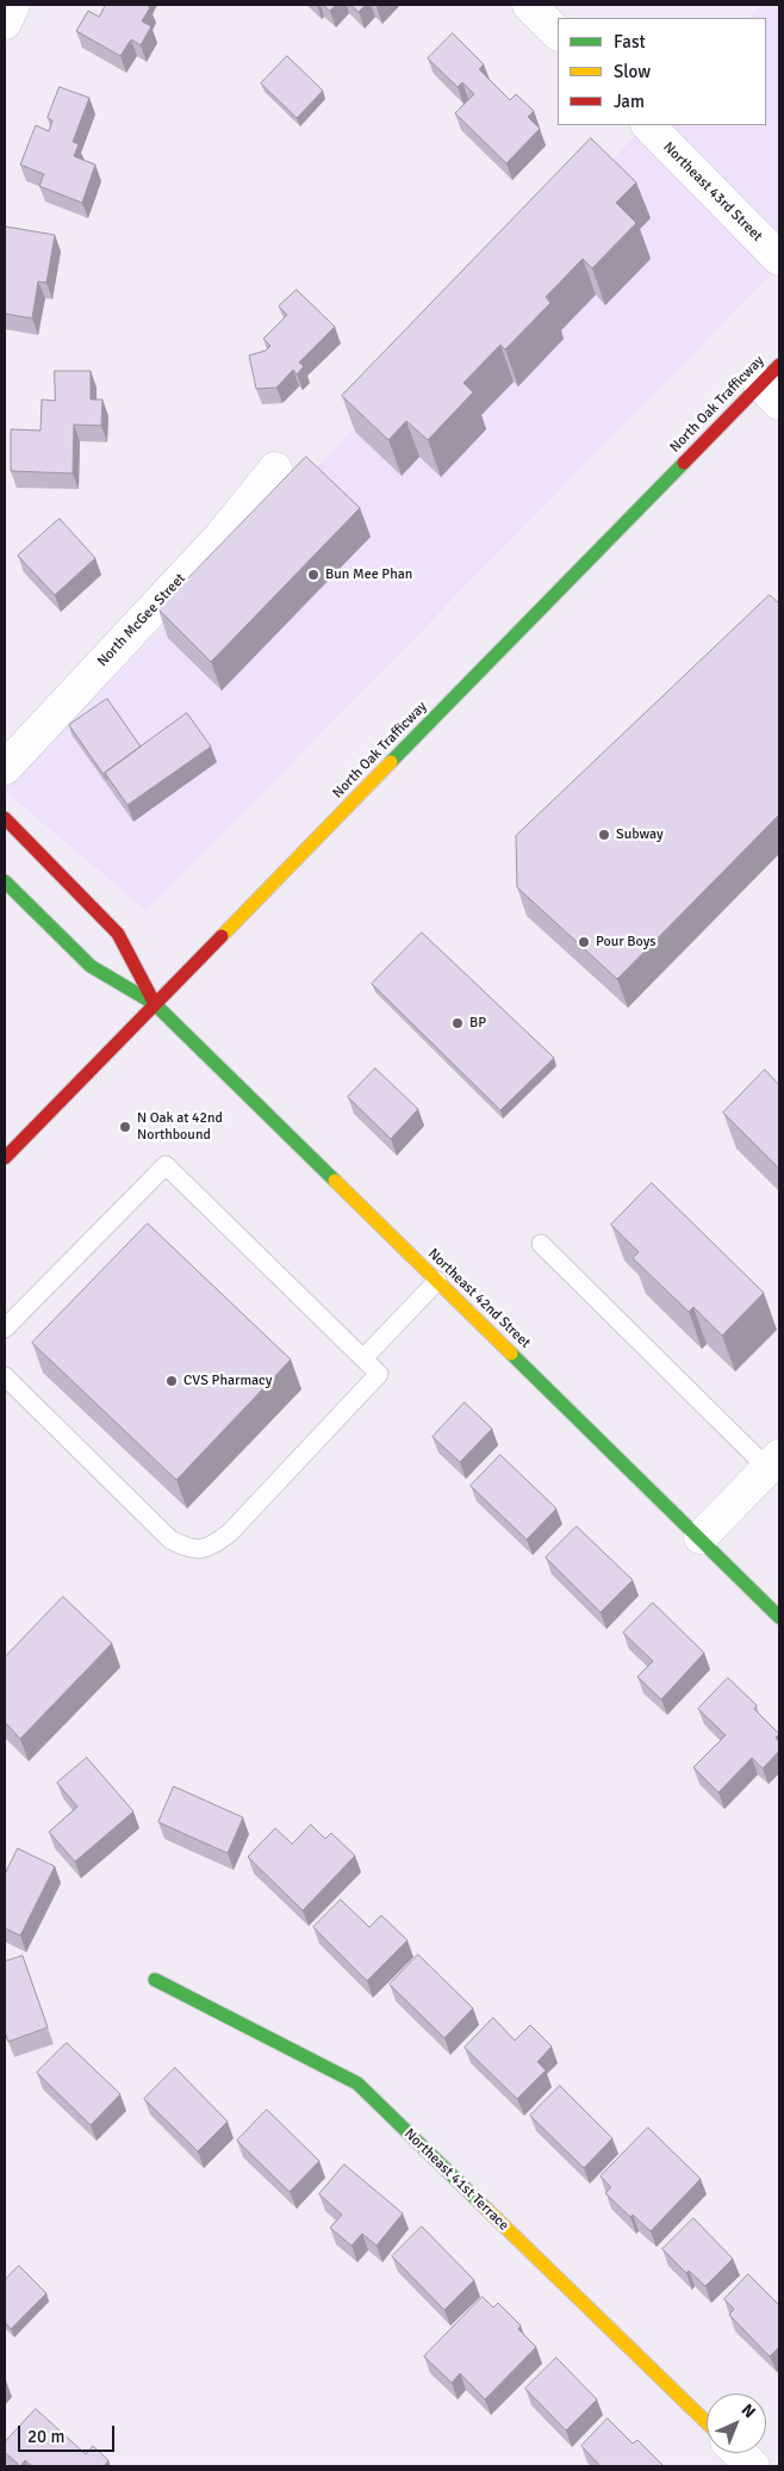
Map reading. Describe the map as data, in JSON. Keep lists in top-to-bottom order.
{
  "streets": {
    "main road": ["North Oak Trafficway", "Northeast 42nd Street", "Northeast 41st Terrace"],
    "street": ["Northeast 43rd Street", "North McGee Street"]
  },
  "crossings": [
    ["North Oak Trafficway", "Northeast 42nd Street"]
  ],
  "places": [
    "Bun Mee Phan",
    "Subway",
    "Pour Boys",
    "BP",
    "N Oak at 42nd Northbound",
    "CVS Pharmacy"
  ],
  "legend": ["Fast", "Slow", "Jam"],
  "scale_bar": "20 m",
  "north": "top right"
}
